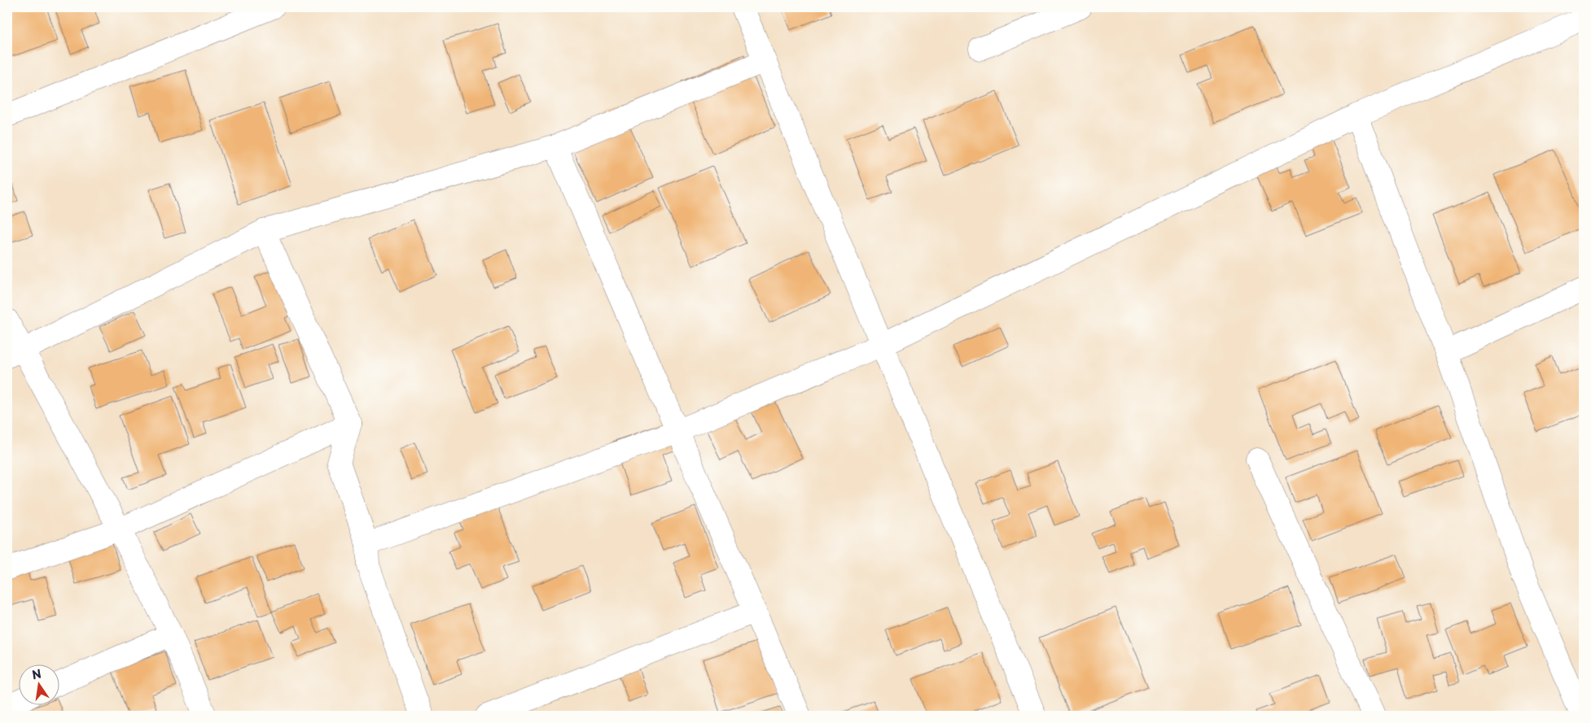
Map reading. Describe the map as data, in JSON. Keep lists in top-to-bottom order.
{
  "north": "top"
}
